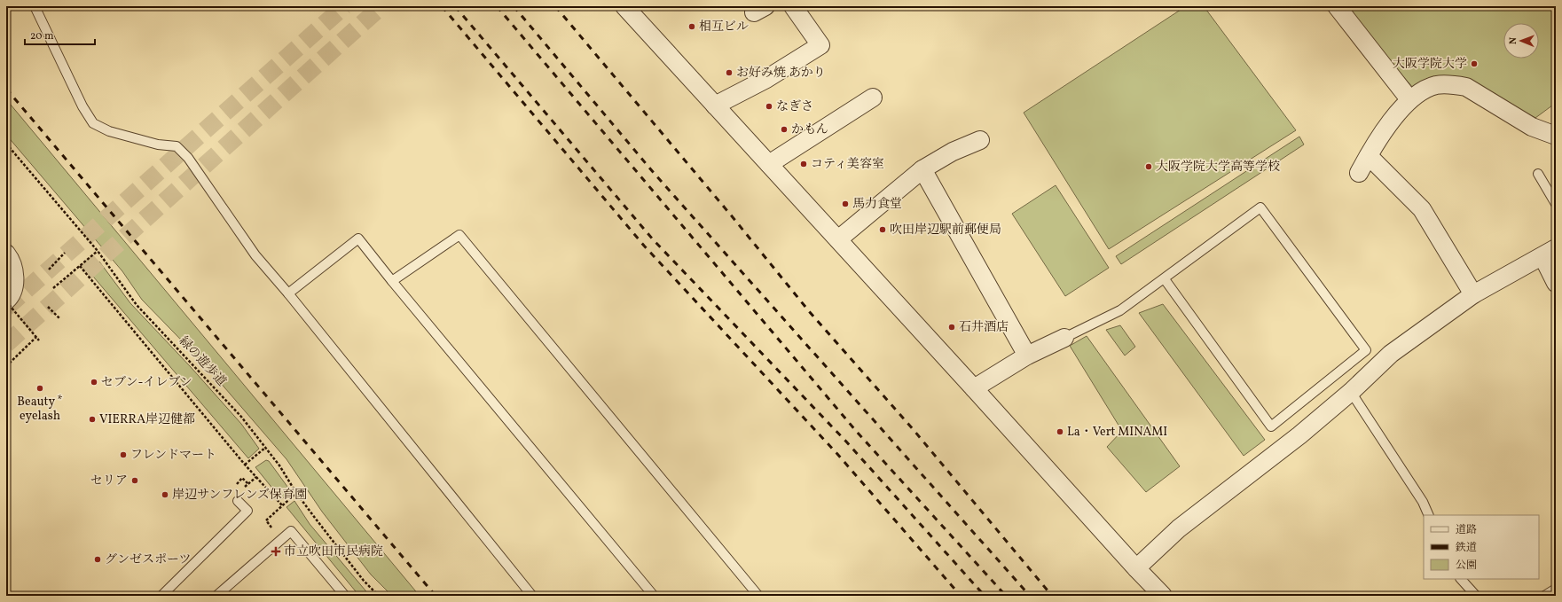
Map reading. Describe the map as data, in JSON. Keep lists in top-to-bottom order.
{
  "streets": {
    "path": ["緑の遊歩道"]
  },
  "places": {
    "other": [
      "相互ビル",
      "大阪学院大学",
      "お好み焼 あかり",
      "なぎさ",
      "かもん",
      "コティ美容室",
      "大阪学院大学高等学校",
      "馬力食堂",
      "吹田岸辺駅前郵便局",
      "石井酒店",
      "セブン-イレブン",
      "Beauty * eyelash",
      "VIERRA岸辺健都",
      "La・Vert MINAMI",
      "フレンドマート",
      "セリア",
      "岸辺サンフレンズ保育園",
      "グンゼスポーツ"
    ],
    "health": ["市立吹田市民病院"]
  },
  "legend": ["道路", "鉄道", "公園"],
  "scale_bar": "20 m",
  "north": "left"
}
